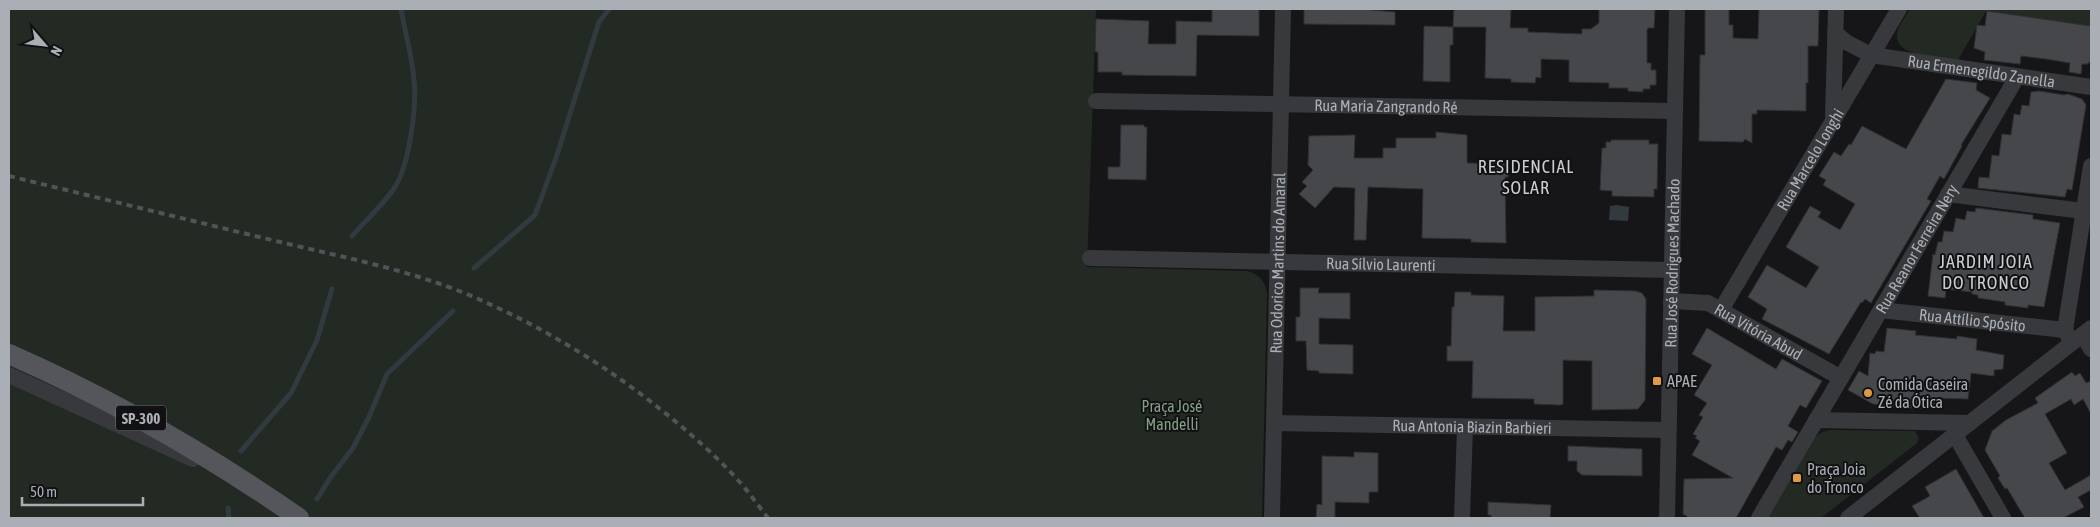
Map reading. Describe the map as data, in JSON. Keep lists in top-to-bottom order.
{
  "streets": {
    "main road": ["SP-300"],
    "street": [
      "Rua Ermenegildo Zanella",
      "Rua Maria Zangrando Ré",
      "Rua Marcelo Longhi",
      "Rua Reanor Ferreira Nery",
      "Rua Odorico Martins do Amaral",
      "Rua José Rodrigues Machado",
      "Rua Sílvio Laurenti",
      "Rua Attílio Spósito",
      "Rua Vitória Abud",
      "Rua Antonia Biazin Barbieri"
    ]
  },
  "crossings": [
    ["Rua Ermenegildo Zanella", "Rua Marcelo Longhi"],
    ["Rua Ermenegildo Zanella", "Rua Reanor Ferreira Nery"],
    ["Rua Maria Zangrando Ré", "Rua Odorico Martins do Amaral"],
    ["Rua Maria Zangrando Ré", "Rua José Rodrigues Machado"],
    ["Rua Marcelo Longhi", "Rua Vitória Abud"],
    ["Rua Reanor Ferreira Nery", "Rua Attílio Spósito"],
    ["Rua Reanor Ferreira Nery", "Rua Vitória Abud"],
    ["Rua Odorico Martins do Amaral", "Rua Sílvio Laurenti"],
    ["Rua Odorico Martins do Amaral", "Rua Antonia Biazin Barbieri"],
    ["Rua José Rodrigues Machado", "Rua Sílvio Laurenti"],
    ["Rua José Rodrigues Machado", "Rua Vitória Abud"],
    ["Rua José Rodrigues Machado", "Rua Antonia Biazin Barbieri"]
  ],
  "districts": ["RESIDENCIAL SOLAR", "JARDIM JOIA DO TRONCO"],
  "parks": ["Praça José Mandelli"],
  "places": {
    "transit": ["APAE", "Praça Joia do Tronco"],
    "other": ["Comida Caseira Zé da Ótica"]
  },
  "scale_bar": "50 m",
  "north": "bottom right"
}
